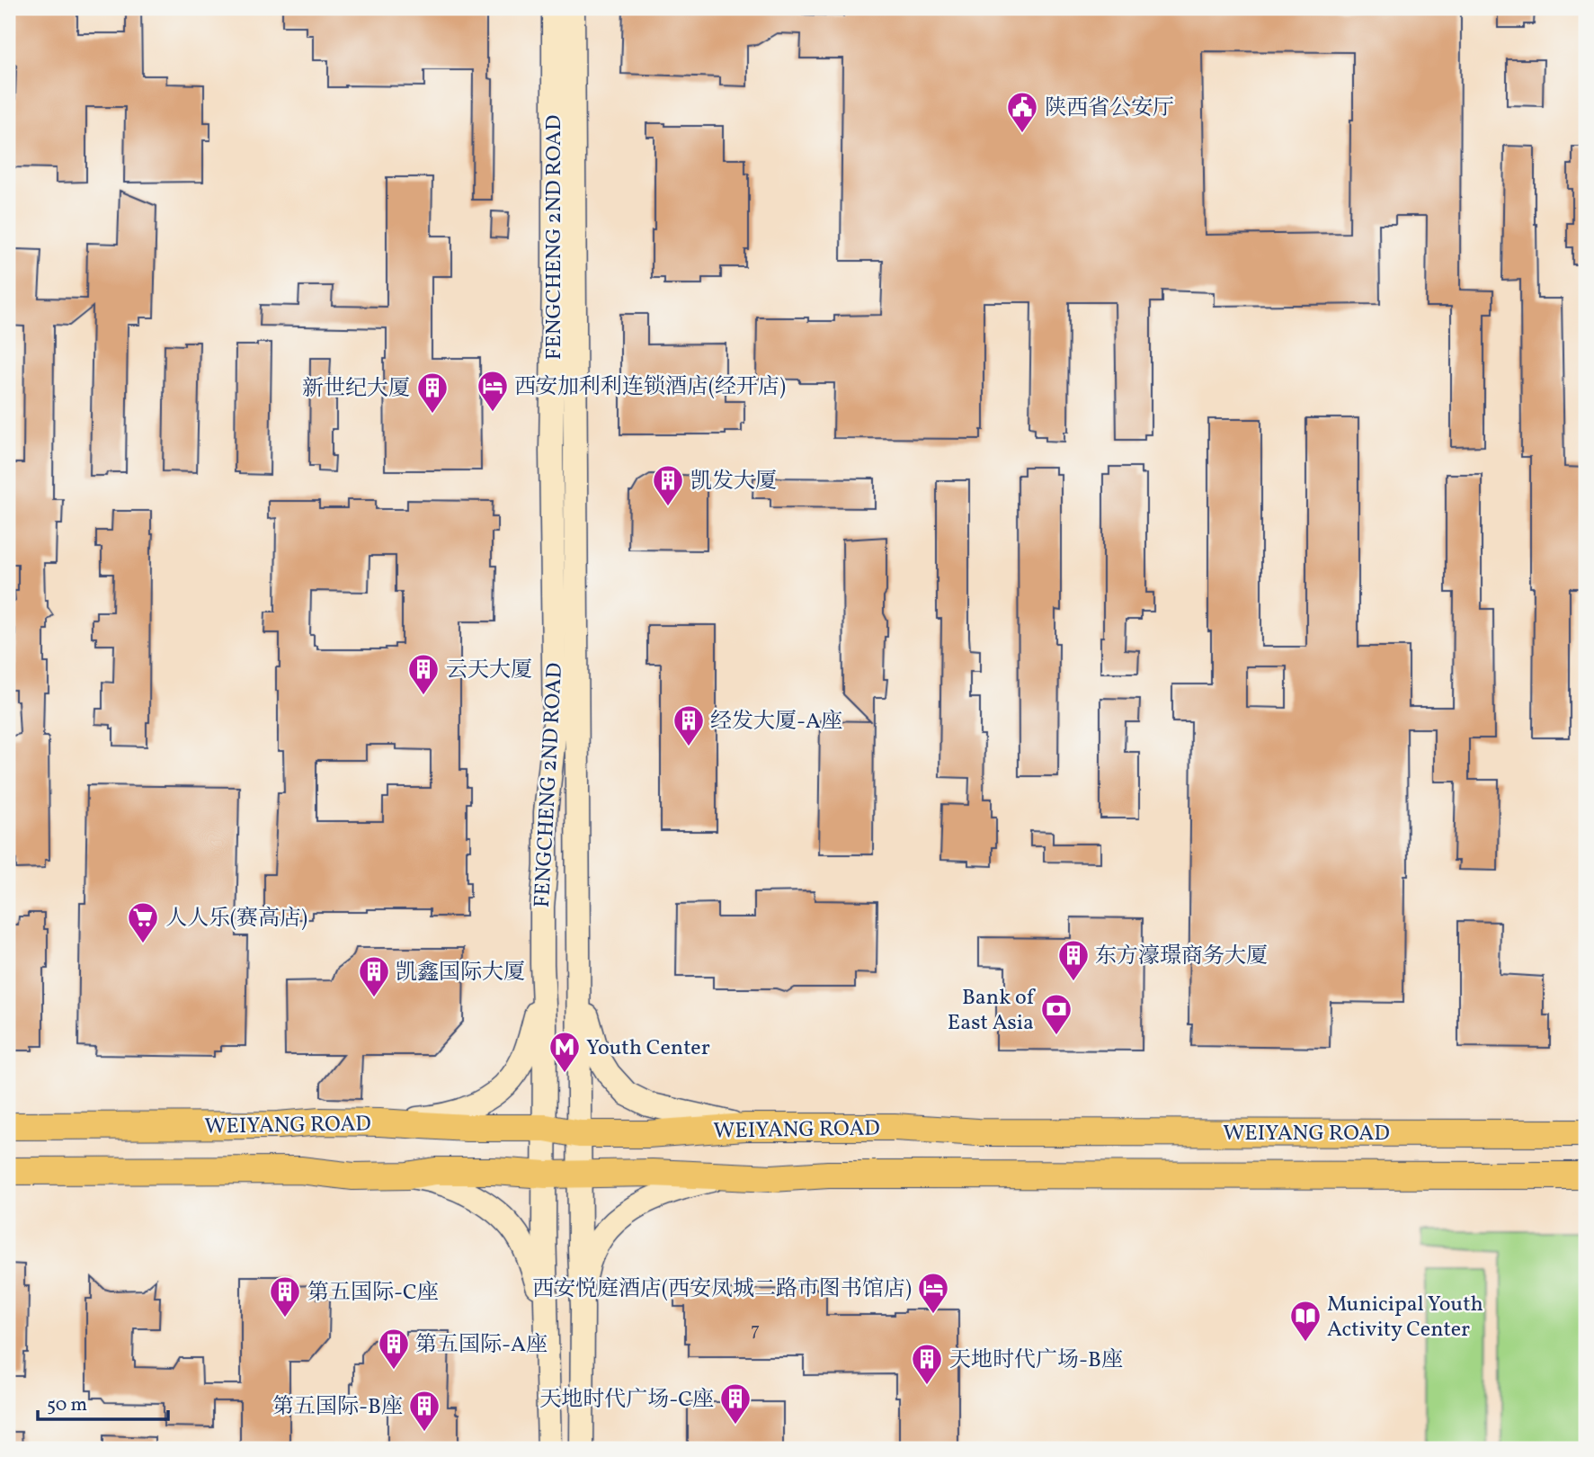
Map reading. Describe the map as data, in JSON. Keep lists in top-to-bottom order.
{
  "streets": {
    "main road": ["FENGCHENG 2ND ROAD", "WEIYANG ROAD"]
  },
  "crossings": [
    ["FENGCHENG 2ND ROAD", "WEIYANG ROAD"]
  ],
  "places": {
    "public building": ["陕西省公安厅"],
    "hotel": ["西安加利利连锁酒店(经开店)", "西安悦庭酒店(西安凤城二路市图书馆店)"],
    "building": [
      "新世纪大厦",
      "凯发大厦",
      "云天大厦",
      "经发大厦-A座",
      "东方濠璟商务大厦",
      "凯鑫国际大厦",
      "第五国际-C座",
      "第五国际-A座",
      "天地时代广场-B座",
      "天地时代广场-C座",
      "第五国际-B座"
    ],
    "supermarket": ["人人乐(赛高店)"],
    "bank": ["Bank of East Asia"],
    "metro station": ["Youth Center"],
    "library": ["Municipal Youth Activity Center"]
  },
  "house_numbers": ["7"],
  "scale_bar": "50 m"
}
